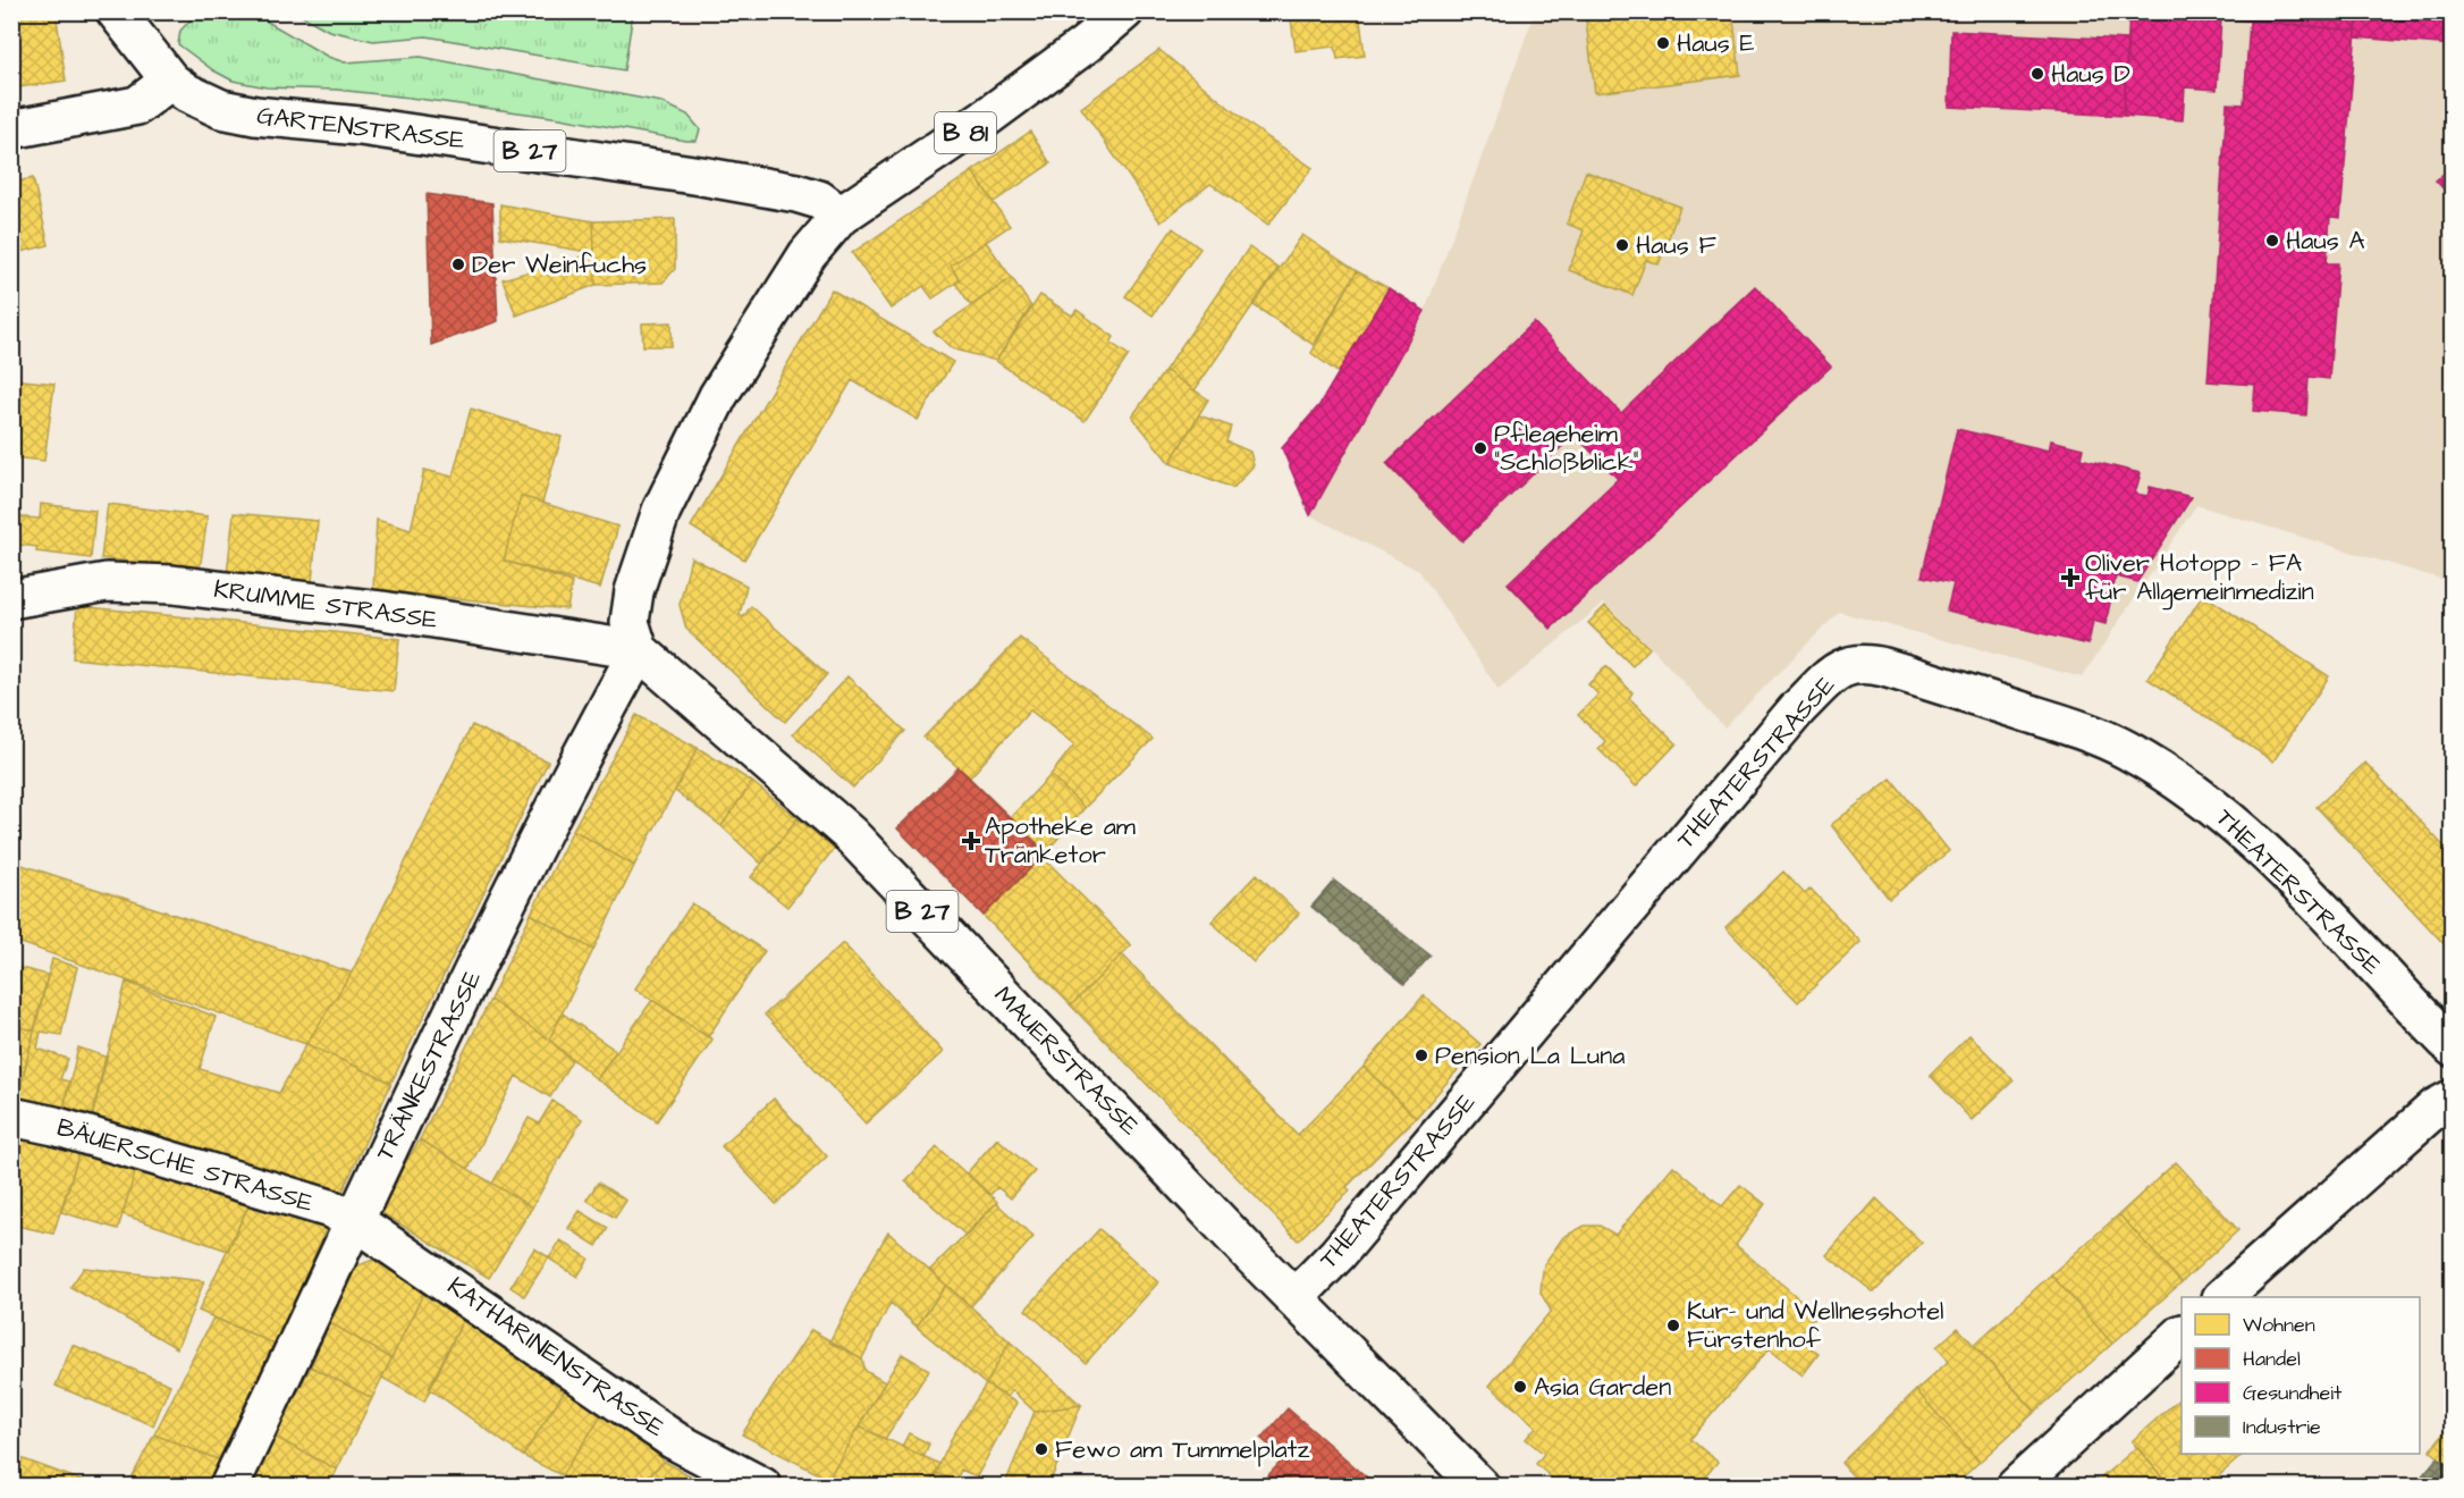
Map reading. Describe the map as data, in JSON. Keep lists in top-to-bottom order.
{
  "streets": {
    "street": [
      "GARTENSTRASSE",
      "B 81",
      "B 27",
      "KRUMME STRASSE",
      "THEATERSTRASSE",
      "MAUERSTRASSE",
      "TRÄNKESTRASSE",
      "BÄUERSCHE STRASSE",
      "KATHARINENSTRASSE"
    ]
  },
  "crossings": [
    ["GARTENSTRASSE", "B 81"],
    ["KRUMME STRASSE", "MAUERSTRASSE"],
    ["KRUMME STRASSE", "TRÄNKESTRASSE"],
    ["THEATERSTRASSE", "MAUERSTRASSE"],
    ["MAUERSTRASSE", "TRÄNKESTRASSE"],
    ["TRÄNKESTRASSE", "BÄUERSCHE STRASSE"],
    ["TRÄNKESTRASSE", "KATHARINENSTRASSE"],
    ["BÄUERSCHE STRASSE", "KATHARINENSTRASSE"]
  ],
  "places": {
    "other": [
      "Haus E",
      "Haus D",
      "Haus A",
      "Haus F",
      "Der Weinfuchs",
      "Pflegeheim \"Schloßblick\"",
      "Pension La Luna",
      "Kur- und Wellnesshotel Fürstenhof",
      "Asia Garden",
      "Fewo am Tummelplatz"
    ],
    "health": ["Oliver Hotopp - FA für Allgemeinmedizin", "Apotheke am Tränketor"]
  },
  "legend": [
    "Wohnen",
    "Handel",
    "Gesundheit",
    "Industrie"
  ]
}
